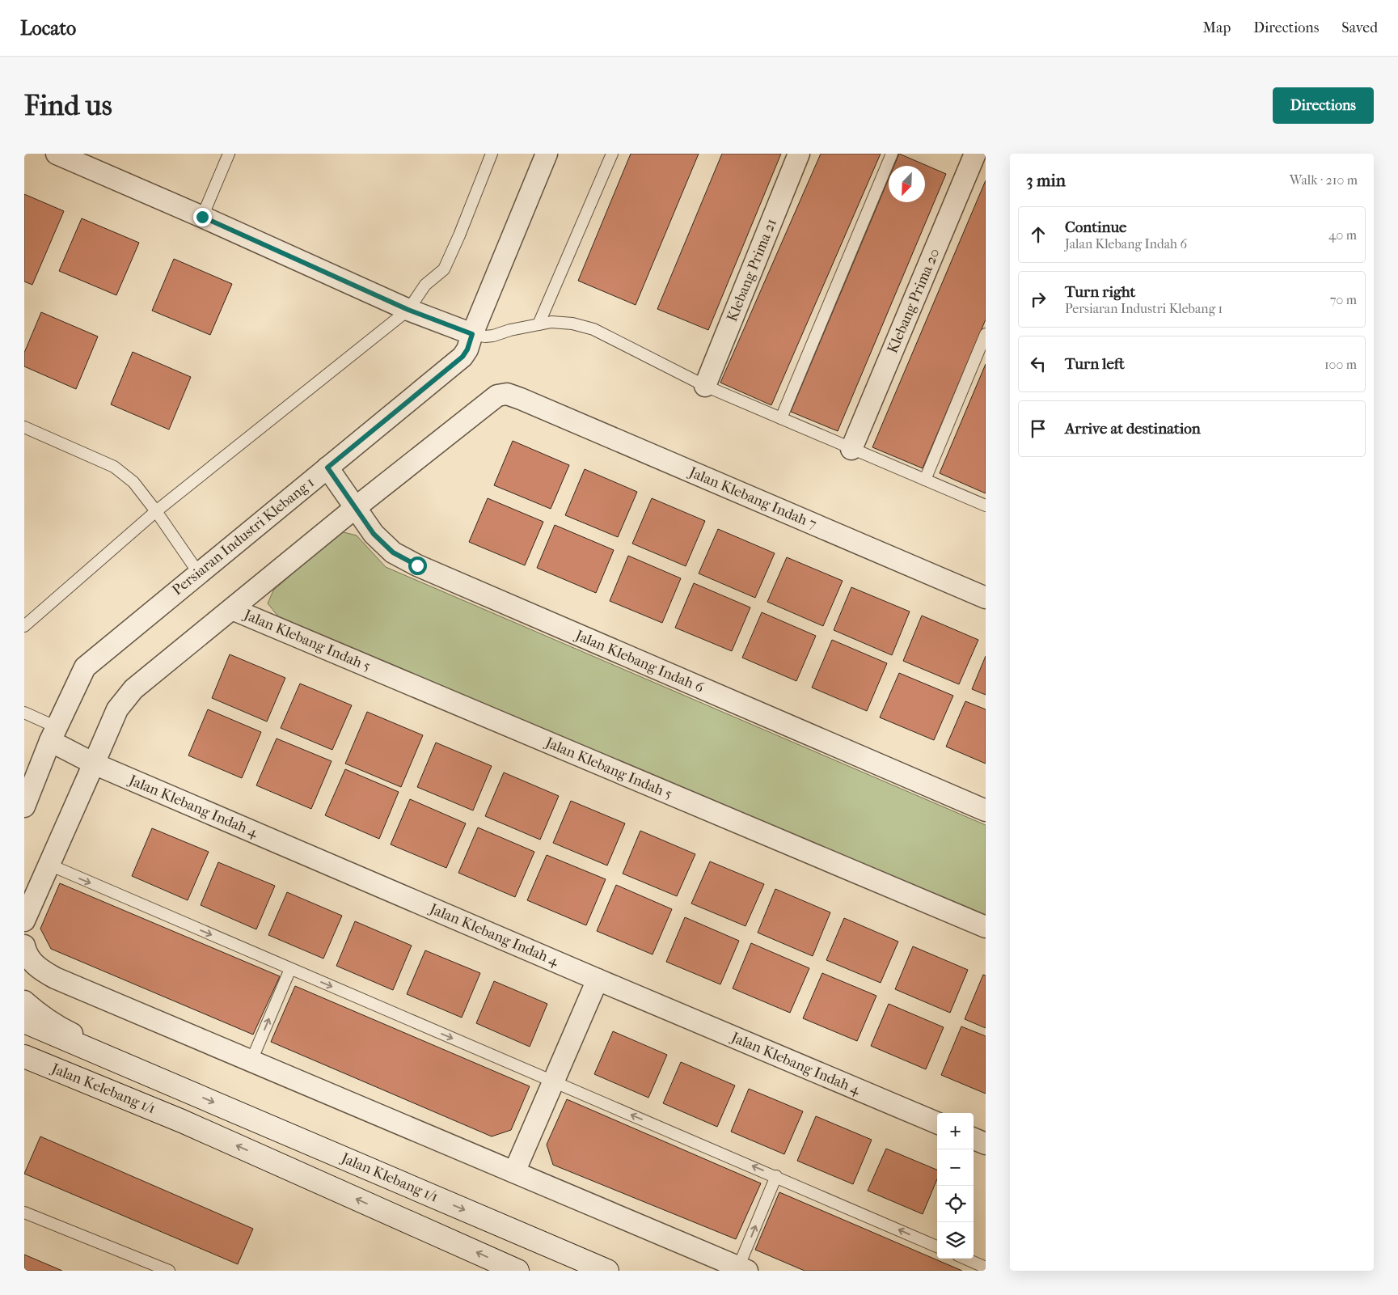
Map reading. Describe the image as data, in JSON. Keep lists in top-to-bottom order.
{
  "streets": {
    "street": [
      "Klebang Prima 21",
      "Klebang Prima 20",
      "Jalan Klebang Indah 7",
      "Persiaran Industri Klebang 1",
      "Jalan Klebang Indah 5",
      "Jalan Klebang Indah 6",
      "Jalan Klebang Indah 4",
      "Jalan Kelebang 1/1",
      "Jalan Klebang 1/1"
    ]
  },
  "crossings": [
    ["Jalan Klebang Indah 7", "Jalan Klebang Indah 5"],
    ["Jalan Klebang Indah 7", "Jalan Klebang Indah 6"],
    ["Jalan Klebang Indah 7", "Jalan Klebang Indah 4"],
    ["Persiaran Industri Klebang 1", "Jalan Klebang Indah 6"],
    ["Persiaran Industri Klebang 1", "Jalan Klebang Indah 4"],
    ["Jalan Kelebang 1/1", "Jalan Klebang 1/1"]
  ],
  "north": "bottom left",
  "page": {
    "header": "Locato",
    "nav": ["Map", "Directions", "Saved"],
    "buttons": "Directions",
    "title": "Find us",
    "heading": ["3 min", "Walk · 210 m"],
    "list": [
      ["Continue", "Jalan Klebang Indah 6", "40 m"],
      ["Turn right", "Persiaran Industri Klebang 1", "70 m"],
      ["Turn left", "100 m"],
      "Arrive at destination"
    ],
    "map_buttons": ["+", "−"]
  }
}
